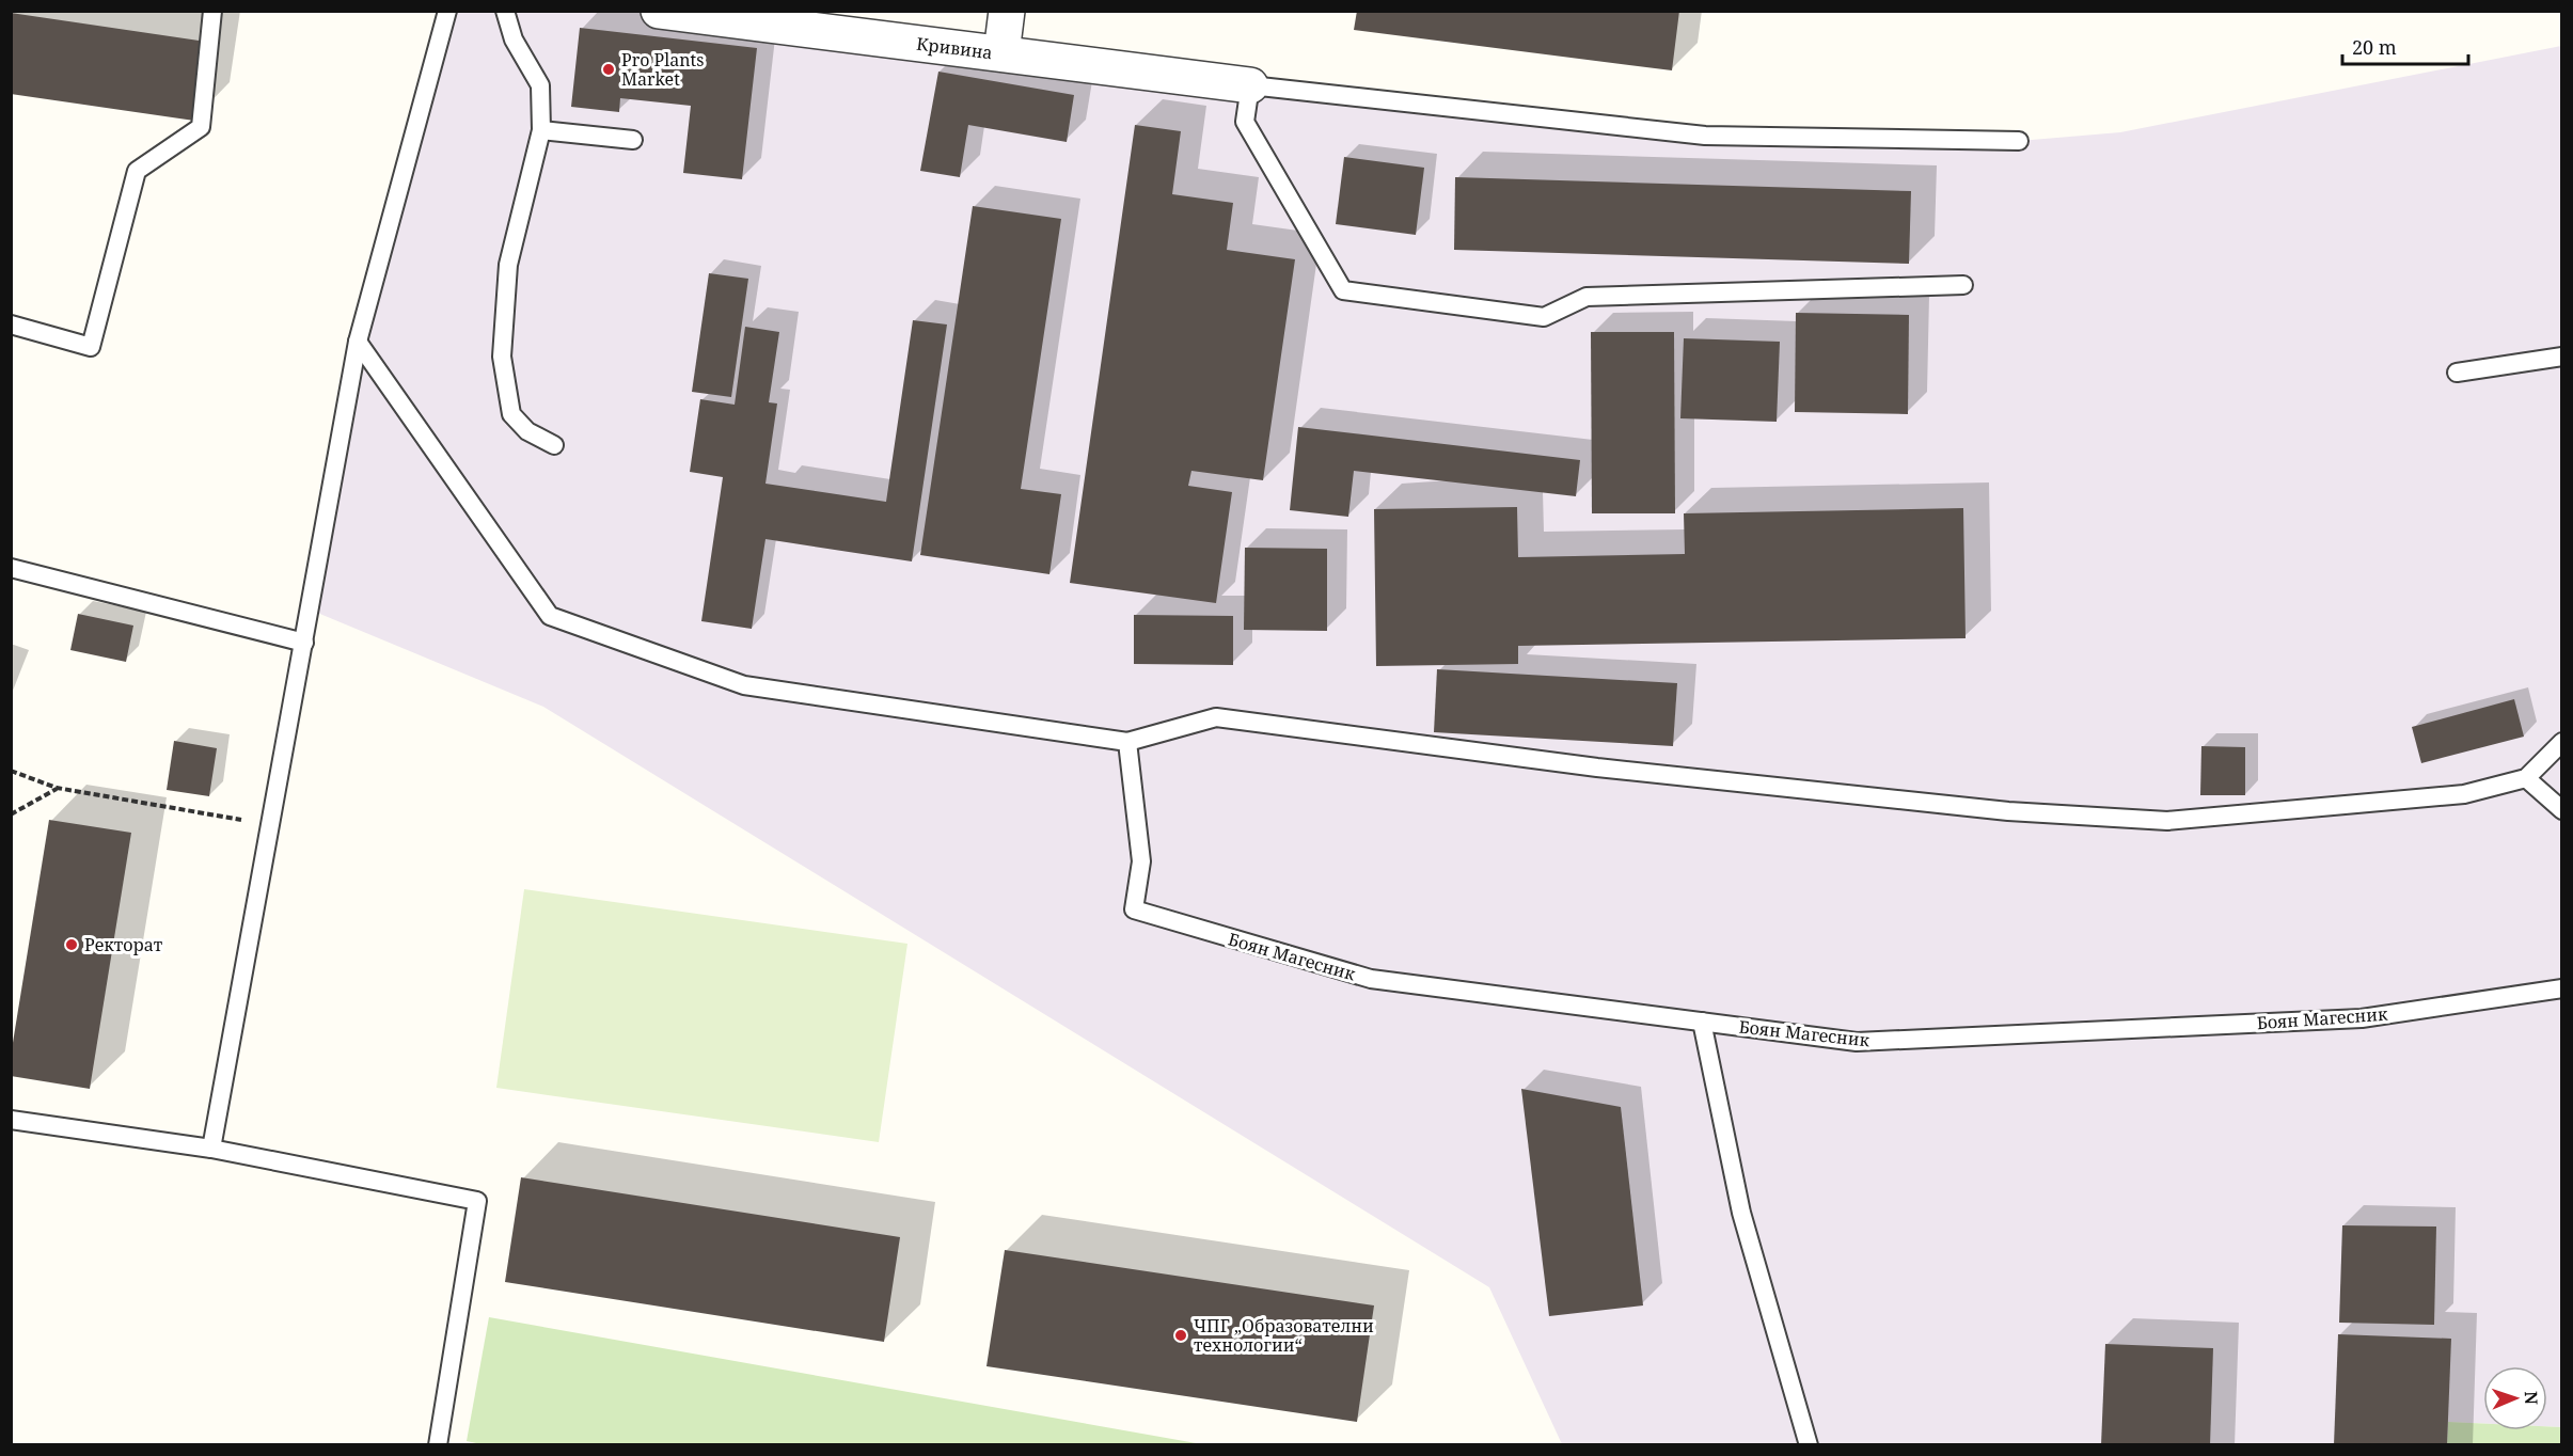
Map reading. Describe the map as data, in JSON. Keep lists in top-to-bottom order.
{
  "streets": {
    "street": ["Кривина"],
    "lane": ["Боян Магесник"]
  },
  "places": ["Pro Plants Market", "Ректорат", "ЧПГ „Образователни технологии“"],
  "scale_bar": "20 m",
  "north": "right"
}
